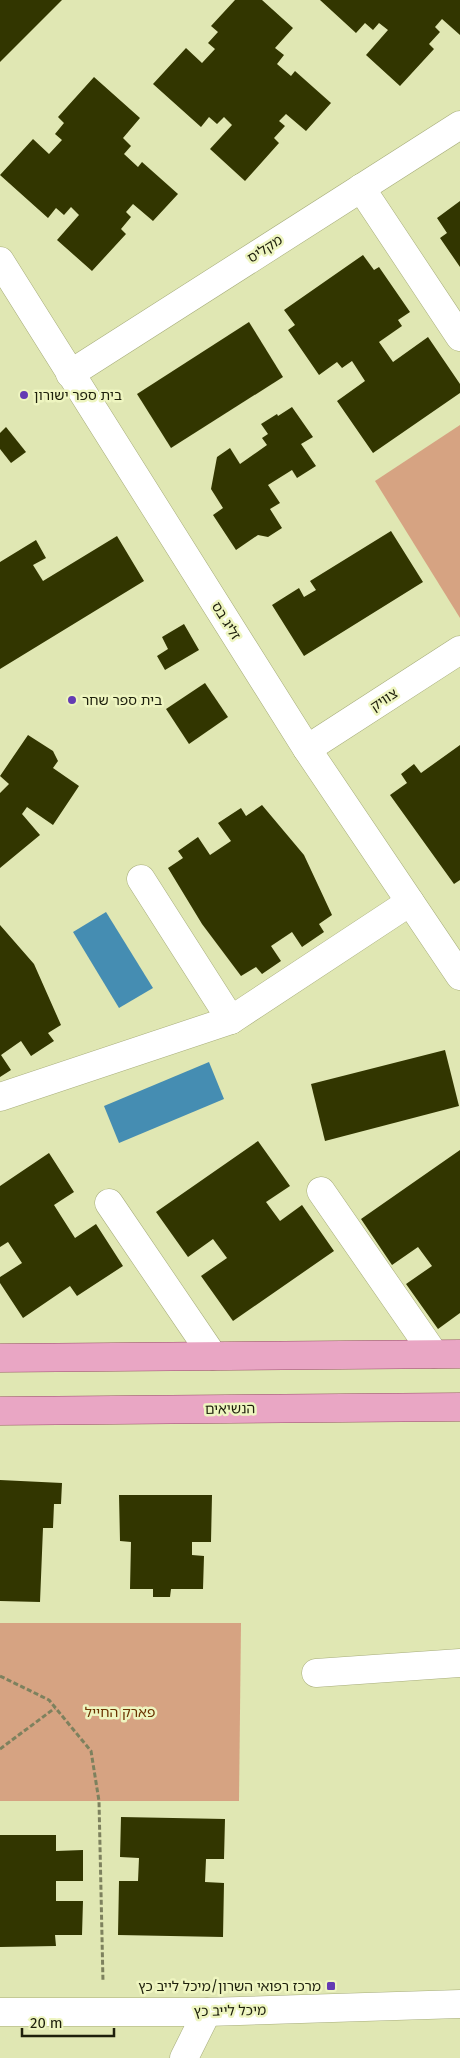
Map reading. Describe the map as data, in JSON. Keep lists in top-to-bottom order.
{
  "streets": {
    "main road": ["הנשיאים"],
    "street": [
      "מקליס",
      "זליג בס",
      "צוויק",
      "מיכל לייב כץ"
    ]
  },
  "crossings": [
    ["מקליס", "זליג בס"],
    ["זליג בס", "צוויק"]
  ],
  "parks": ["פארק החייל"],
  "places": {
    "other": ["בית ספר ישורון", "בית ספר שחר"],
    "transit": ["מרכז רפואי השרון/מיכל לייב כץ"]
  },
  "scale_bar": "20 m"
}
